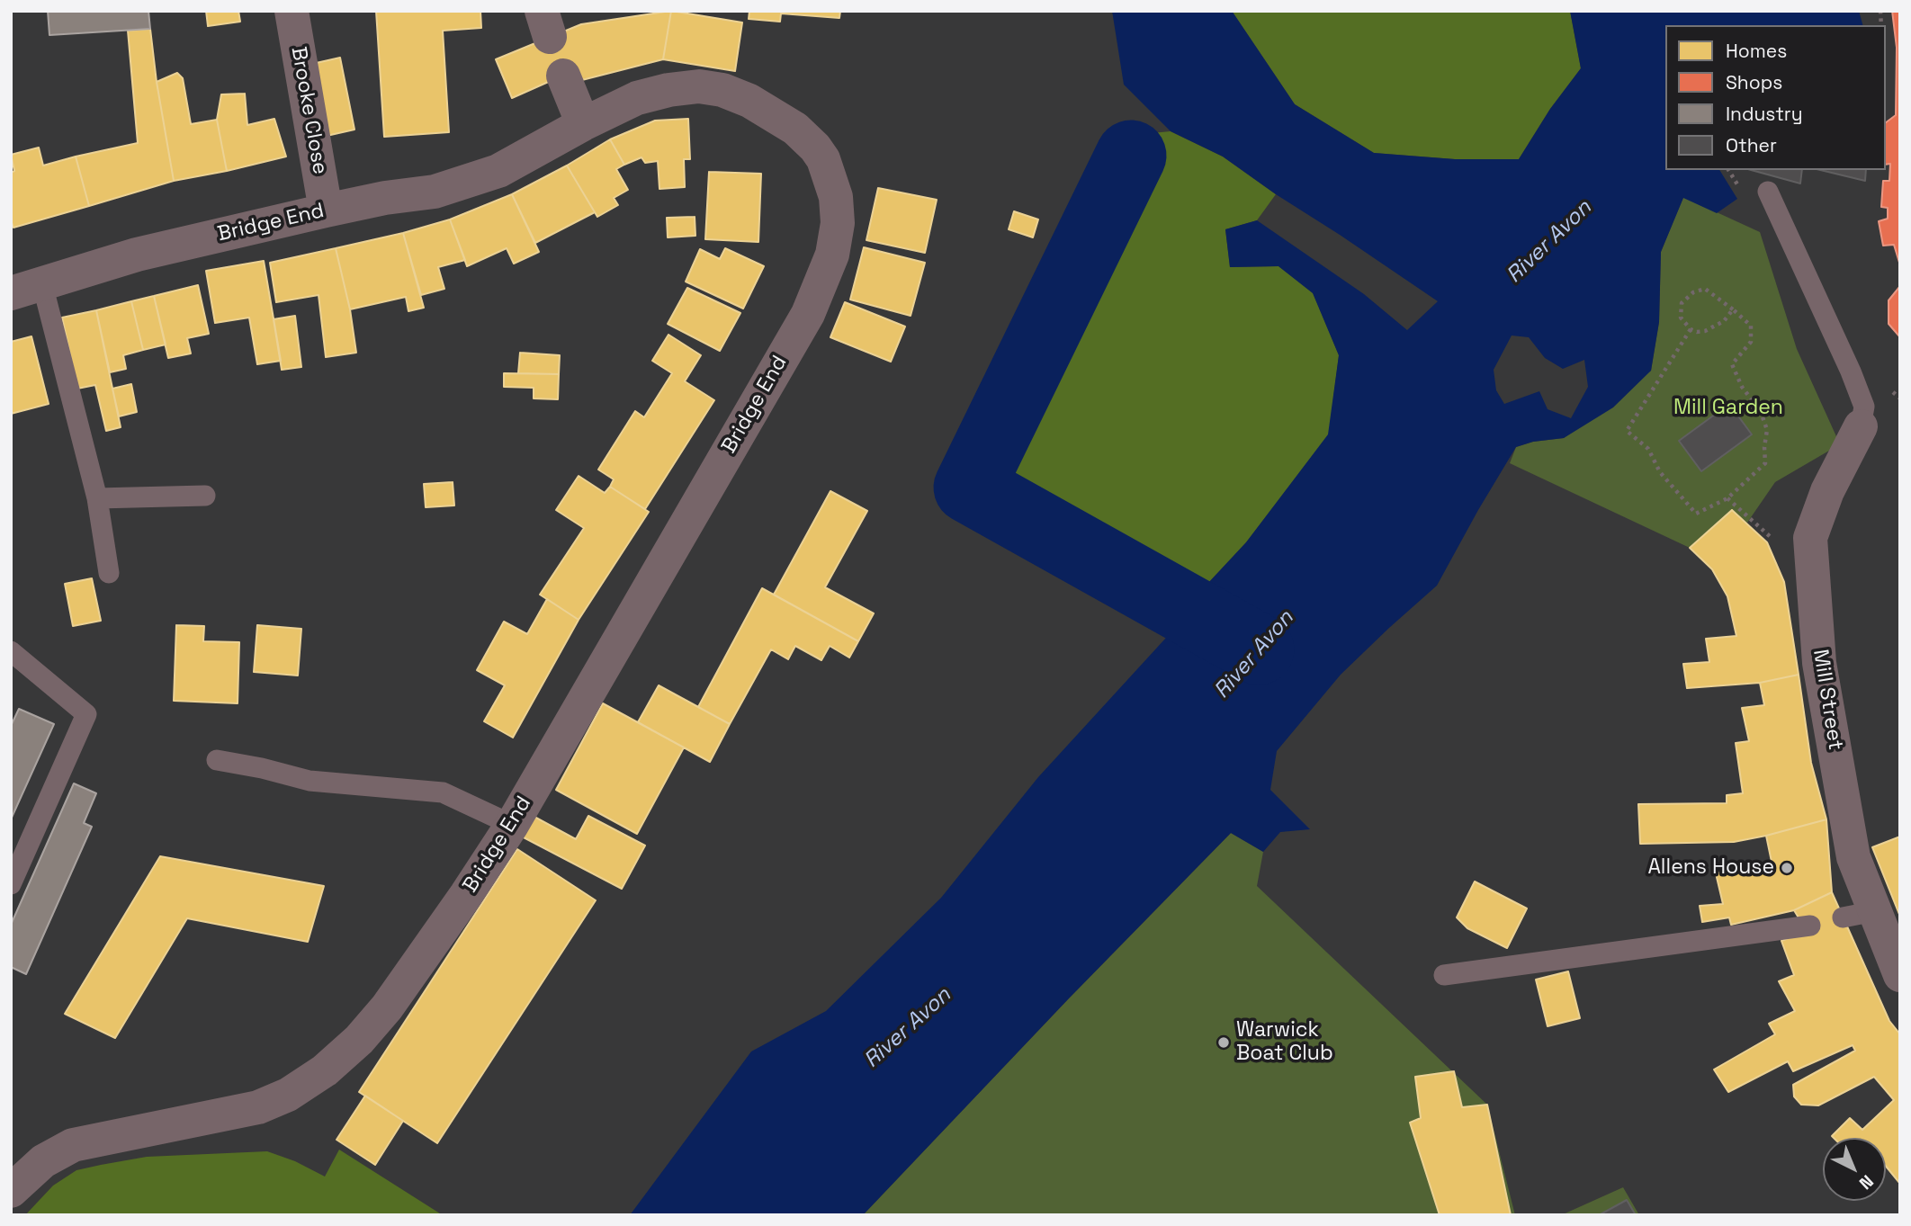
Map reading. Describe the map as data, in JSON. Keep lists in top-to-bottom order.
{
  "streets": {
    "street": ["Brooke Close", "Bridge End", "Mill Street"]
  },
  "crossings": [
    ["Brooke Close", "Bridge End"]
  ],
  "water": ["River Avon"],
  "parks": ["Mill Garden"],
  "places": ["Allens House", "Warwick Boat Club"],
  "legend": [
    "Homes",
    "Shops",
    "Industry",
    "Other"
  ],
  "north": "bottom right"
}
